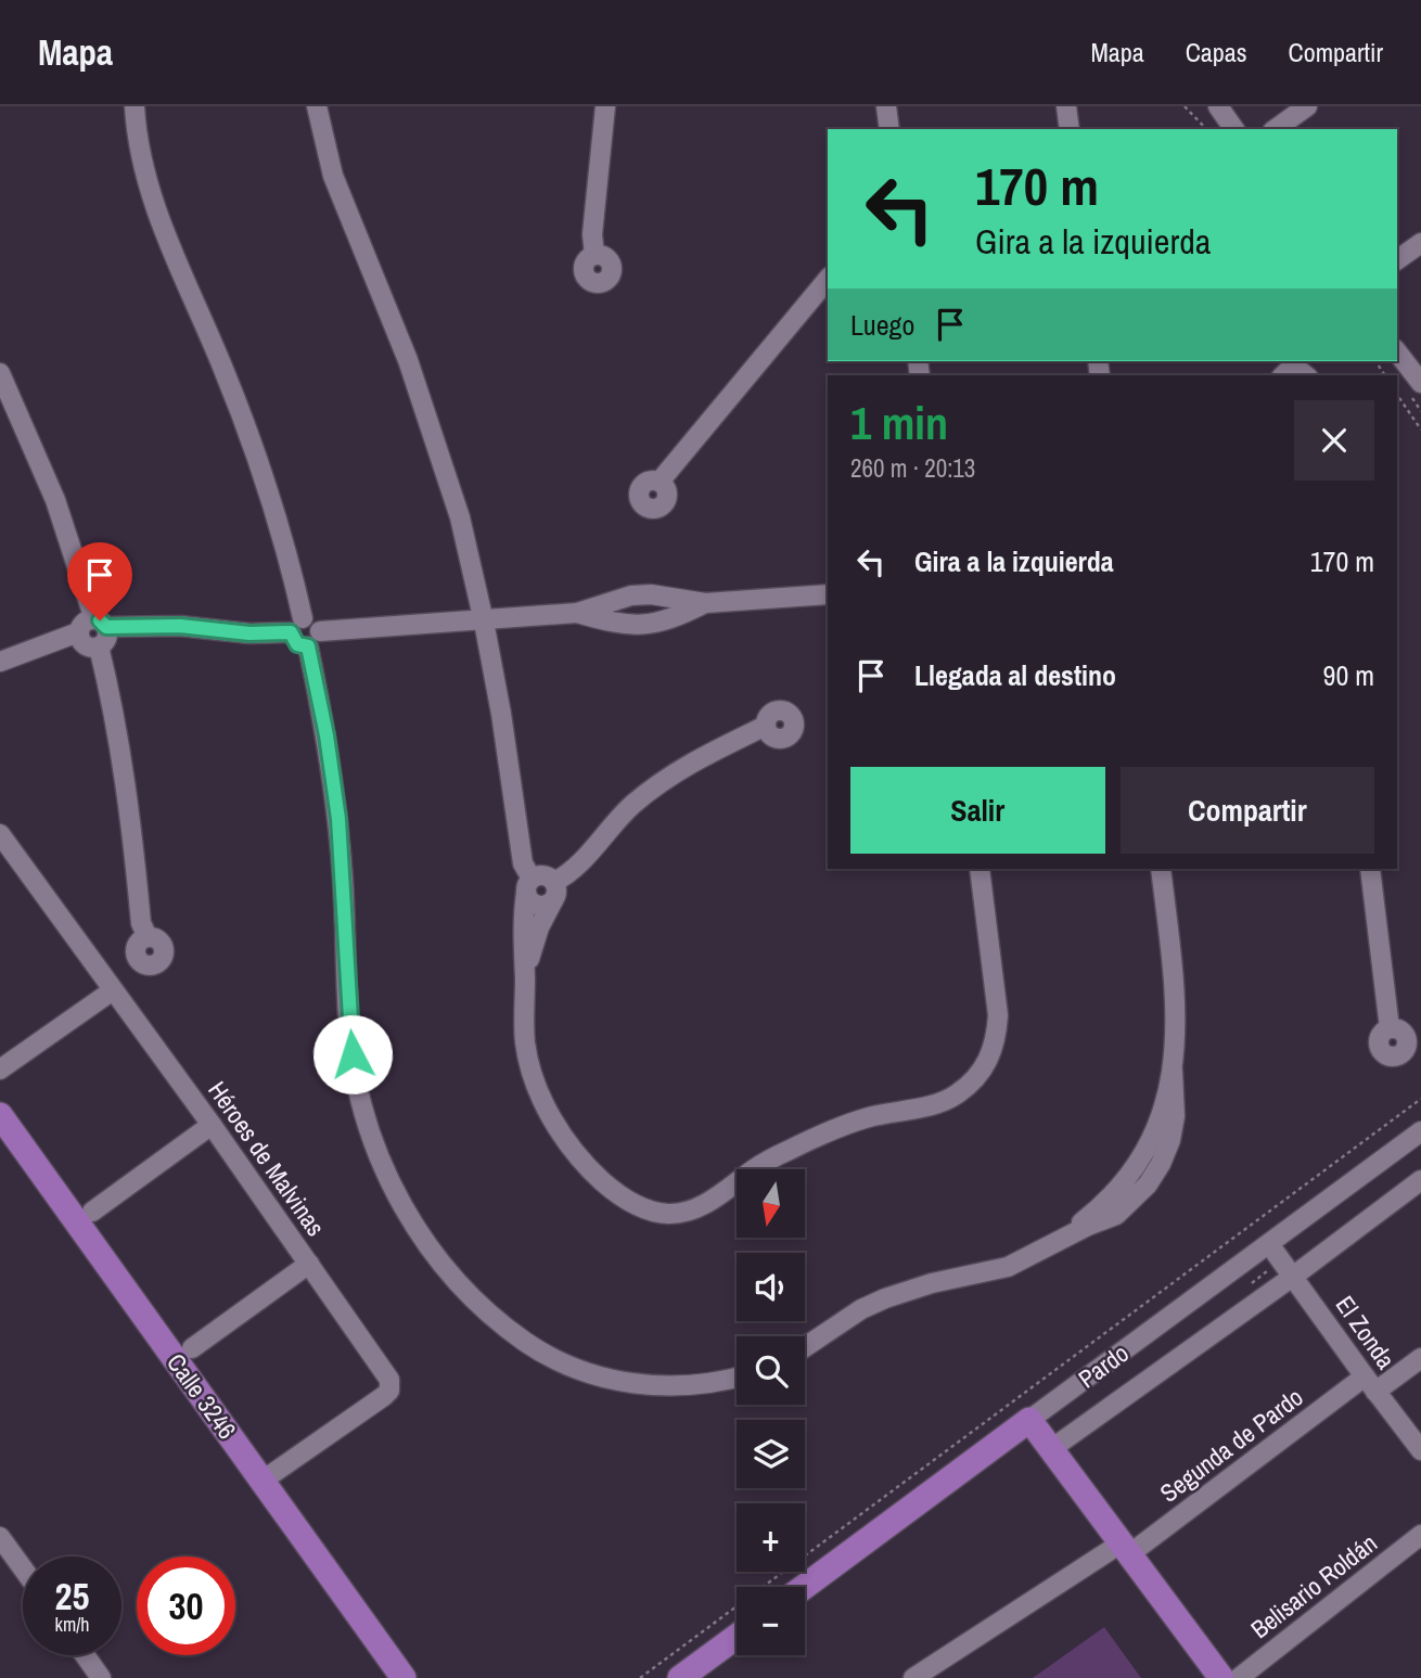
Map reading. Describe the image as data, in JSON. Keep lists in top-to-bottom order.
{
  "streets": {
    "main road": ["Pardo", "Calle 3246"],
    "street": [
      "Héroes de Malvinas",
      "El Zonda",
      "Segunda de Pardo",
      "Belisario Roldán"
    ]
  },
  "crossings": [
    ["Héroes de Malvinas", "Calle 3246"],
    ["El Zonda", "Pardo"],
    ["El Zonda", "Segunda de Pardo"]
  ],
  "north": "bottom",
  "page": {
    "header": "Mapa",
    "nav": ["Mapa", "Capas", "Compartir"],
    "turn": ["170 m", "Gira a la izquierda"],
    "then": "Luego",
    "heading": ["1 min", "260 m · 20:13"],
    "list": [
      {
        "name": "Gira a la izquierda",
        "value": "170 m"
      },
      {
        "name": "Llegada al destino",
        "value": "90 m"
      }
    ],
    "buttons": ["Salir", "Compartir"],
    "map_buttons": ["+", "−"],
    "speed": "25 km/h",
    "limit": "30"
  }
}
